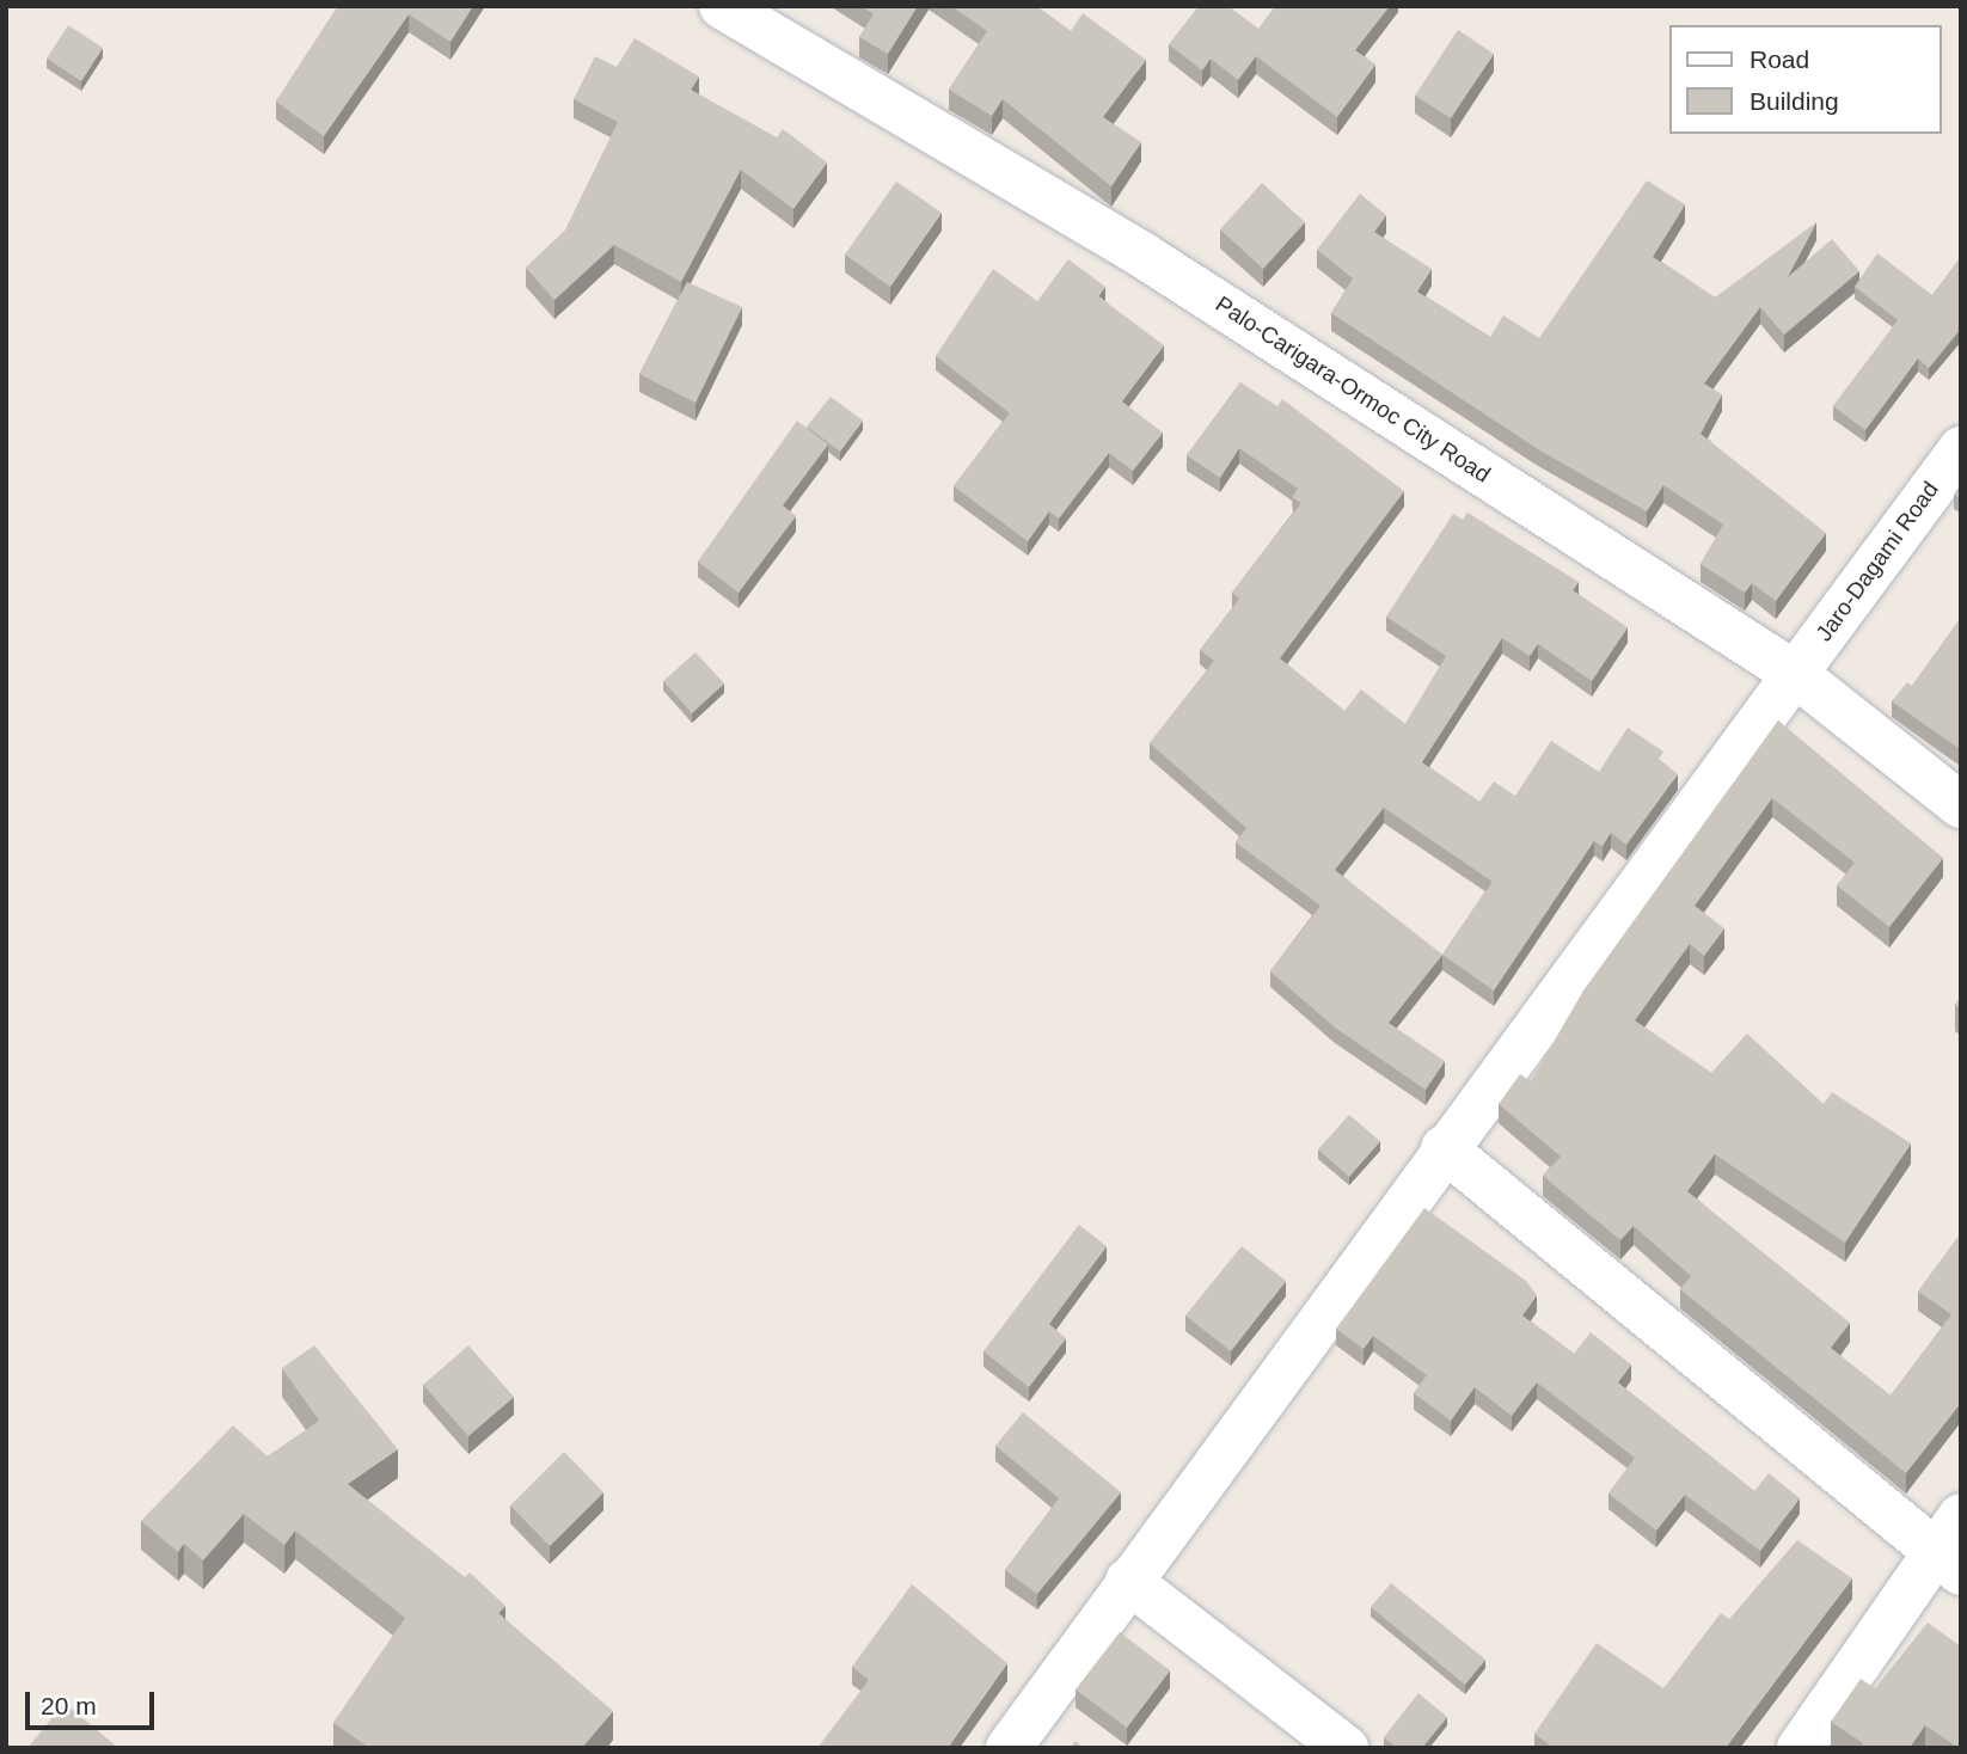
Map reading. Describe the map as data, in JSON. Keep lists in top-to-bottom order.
{
  "streets": {
    "street": ["Palo-Carigara-Ormoc City Road", "Jaro-Dagami Road"]
  },
  "crossings": [
    ["Palo-Carigara-Ormoc City Road", "Jaro-Dagami Road"]
  ],
  "legend": ["Road", "Building"],
  "scale_bar": "20 m"
}
